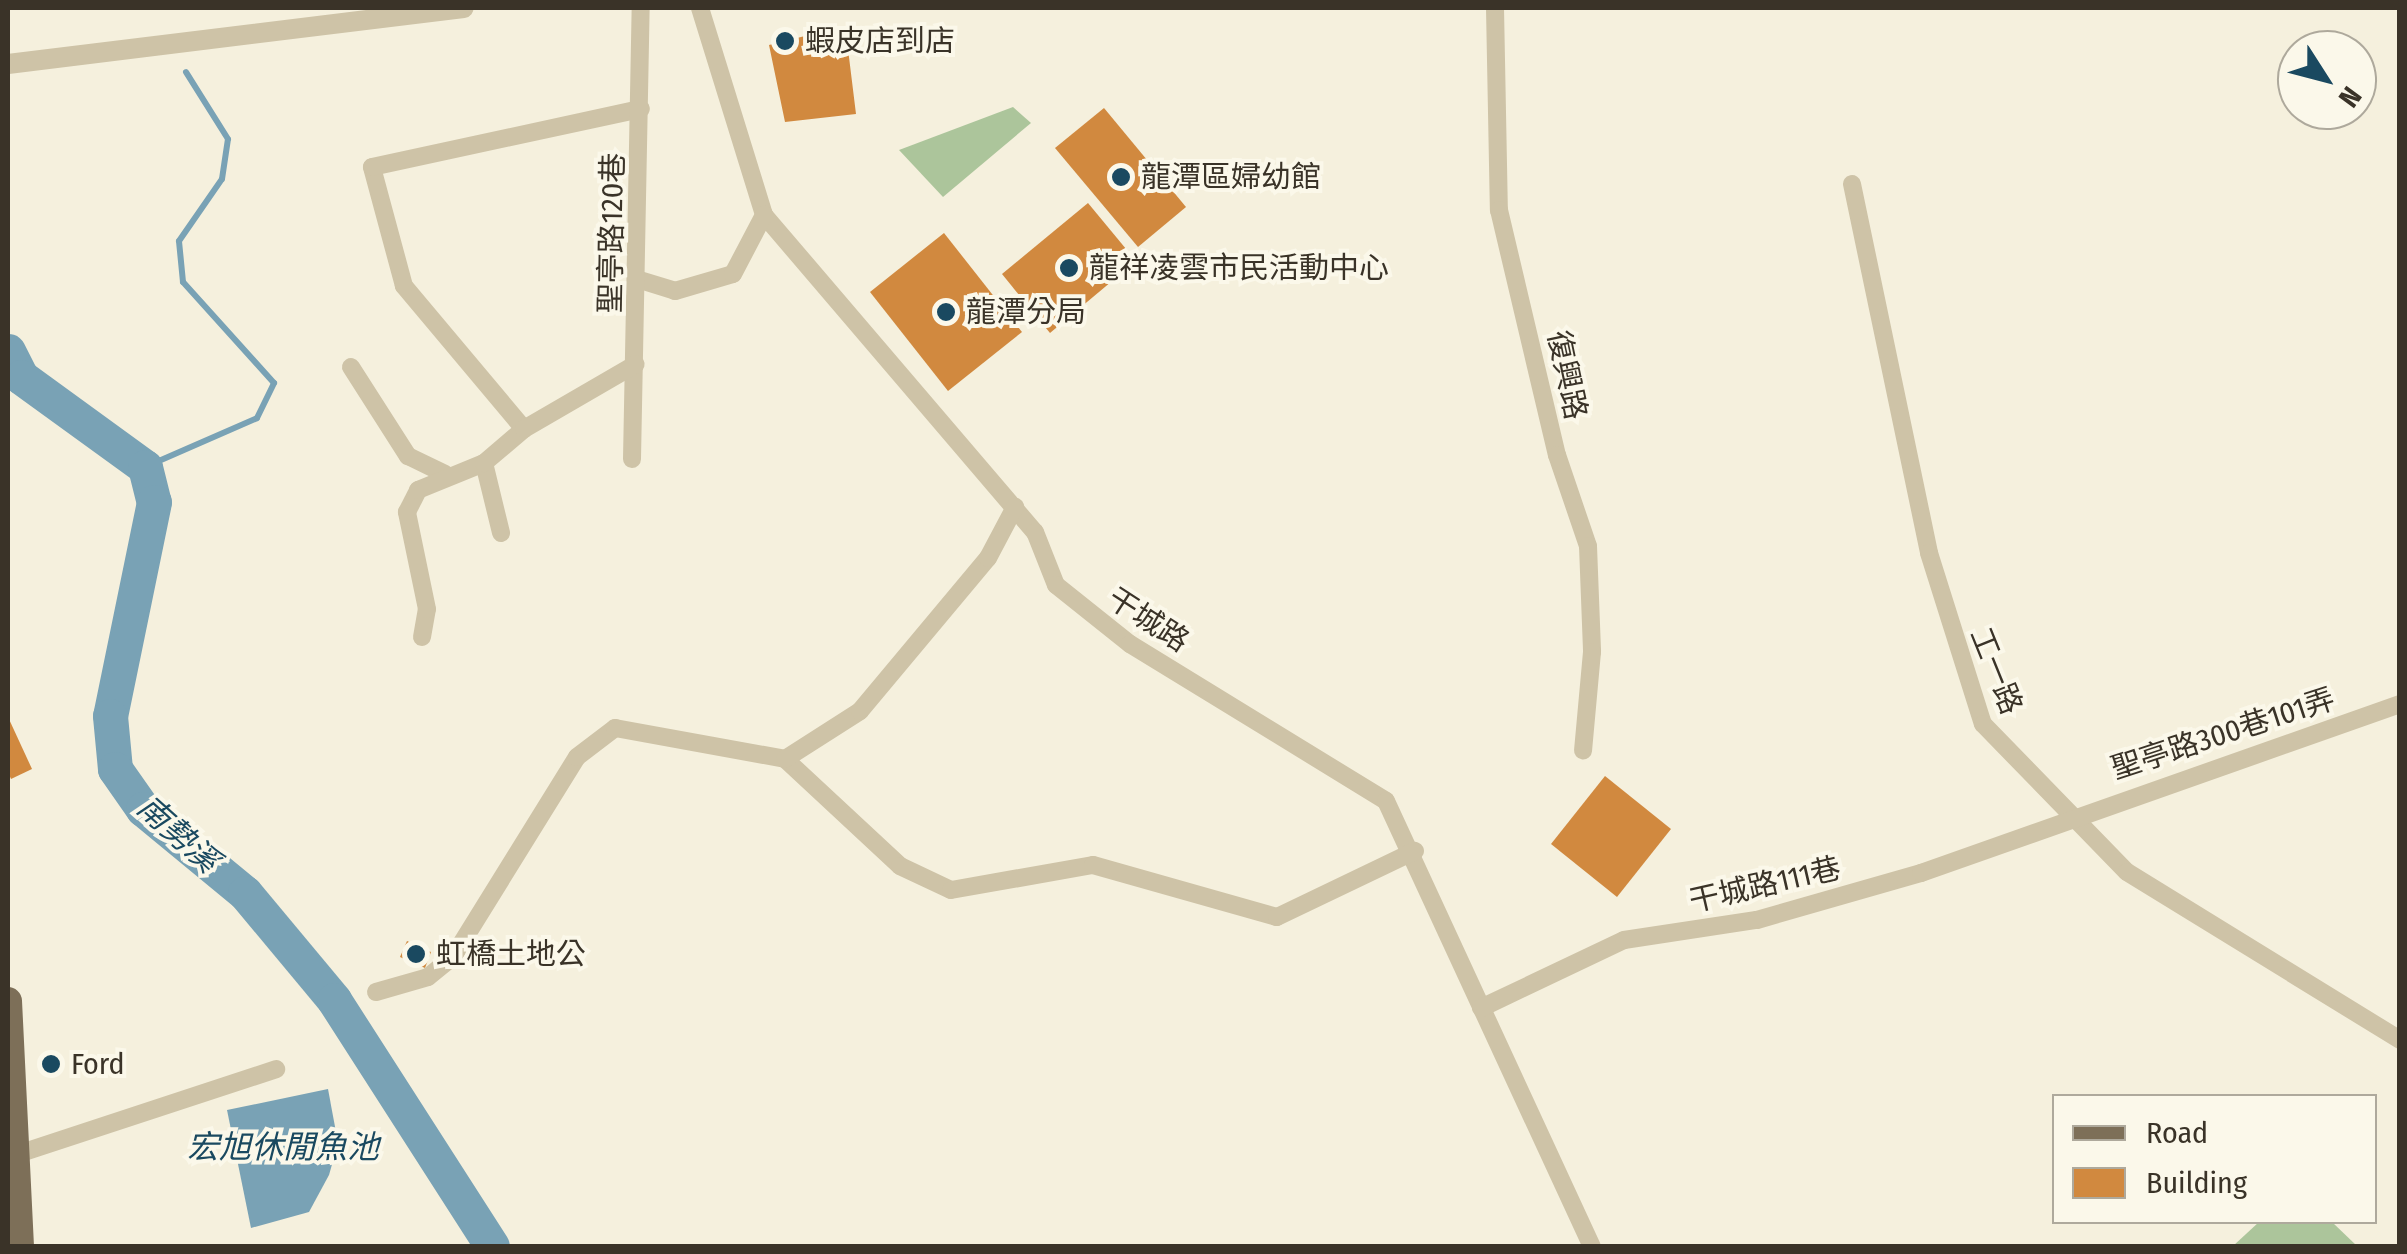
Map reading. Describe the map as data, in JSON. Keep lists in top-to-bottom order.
{
  "streets": {
    "street": [
      "聖亭路120巷",
      "復興路",
      "干城路",
      "工一路",
      "聖亭路300巷101弄",
      "干城路111巷"
    ]
  },
  "crossings": [
    ["干城路", "干城路111巷"],
    ["工一路", "聖亭路300巷101弄"],
    ["工一路", "干城路111巷"],
    ["聖亭路300巷101弄", "干城路111巷"]
  ],
  "water": ["南勢溪", "宏旭休閒魚池"],
  "places": [
    "蝦皮店到店",
    "龍潭區婦幼館",
    "龍祥凌雲市民活動中心",
    "龍潭分局",
    "虹橋土地公",
    "Ford"
  ],
  "legend": ["Road", "Building"],
  "north": "bottom right"
}
